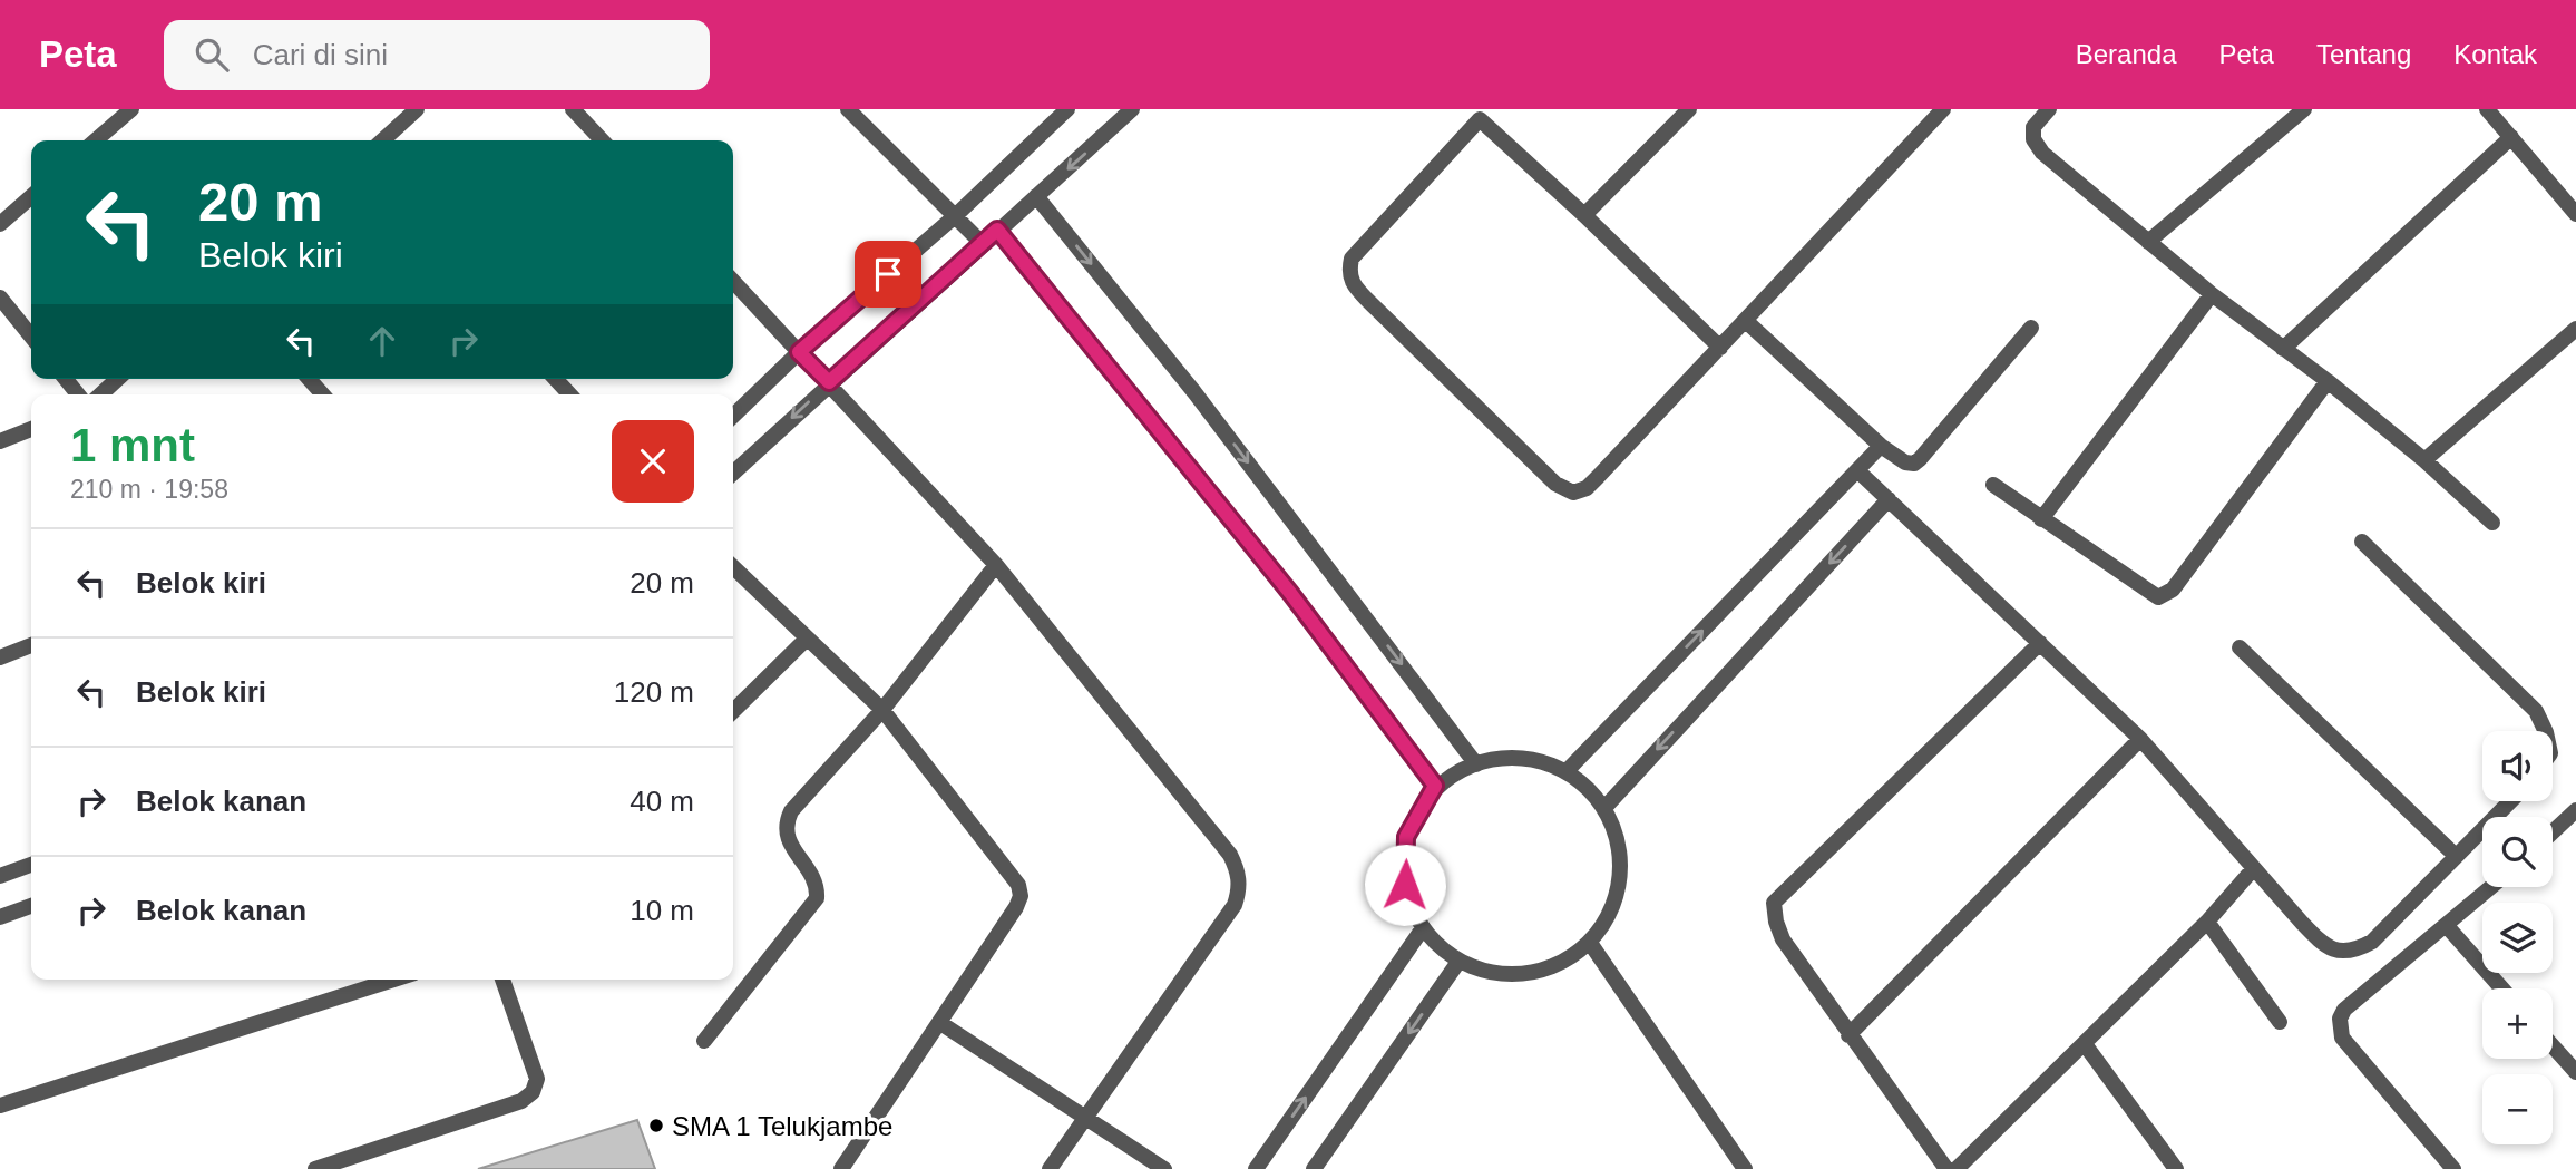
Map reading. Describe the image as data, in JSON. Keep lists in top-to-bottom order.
{
  "places": ["SMA 1 Telukjambe"],
  "page": {
    "header": "Peta",
    "search": "Cari di sini",
    "nav": [
      "Beranda",
      "Peta",
      "Tentang",
      "Kontak"
    ],
    "turn": ["20 m", "Belok kiri"],
    "heading": ["1 mnt", "210 m · 19:58"],
    "list": [
      {
        "name": "Belok kiri",
        "value": "20 m"
      },
      {
        "name": "Belok kiri",
        "value": "120 m"
      },
      {
        "name": "Belok kanan",
        "value": "40 m"
      },
      {
        "name": "Belok kanan",
        "value": "10 m"
      }
    ],
    "map_buttons": ["+", "−"]
  }
}
